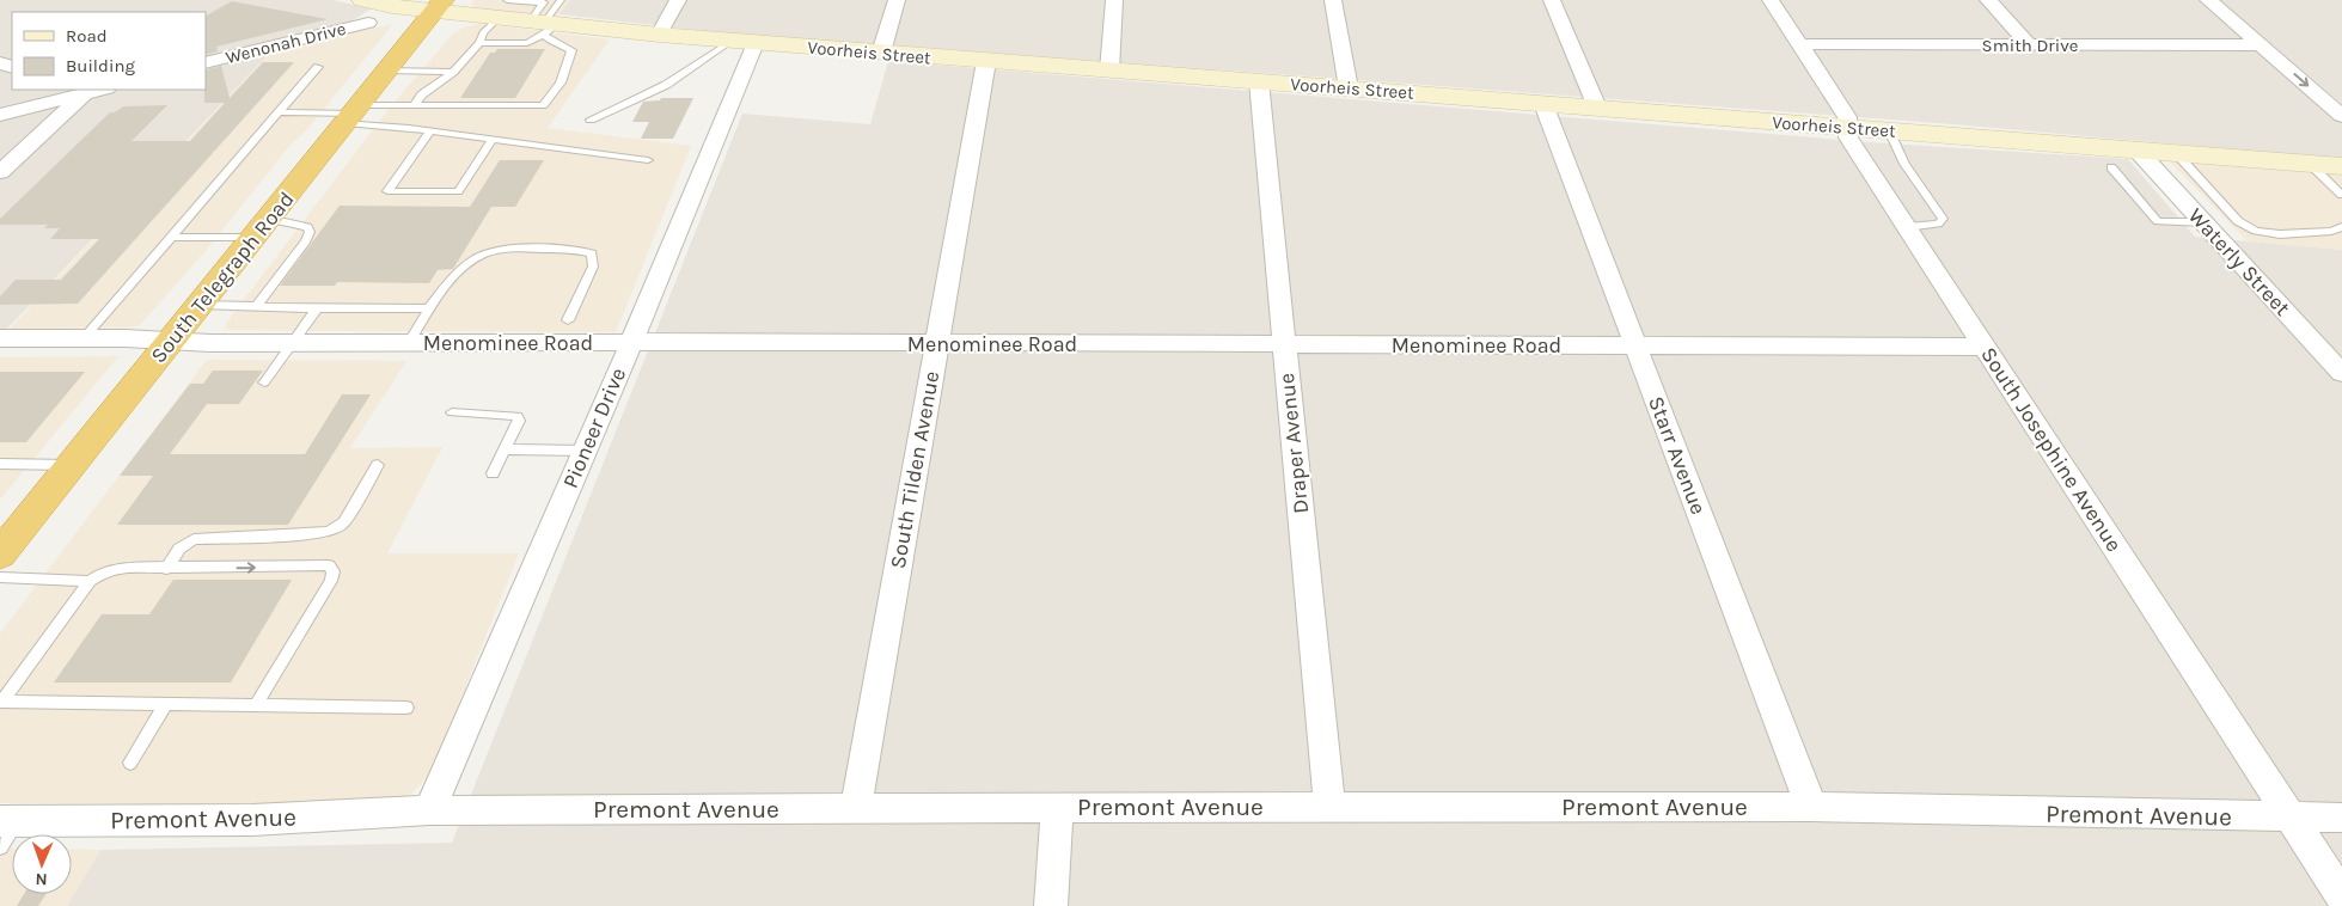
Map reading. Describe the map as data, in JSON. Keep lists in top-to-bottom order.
{
  "streets": {
    "highway": ["South Telegraph Road"],
    "street": [
      "Wenonah Drive",
      "Smith Drive",
      "Voorheis Street",
      "Waterly Street",
      "Menominee Road",
      "Pioneer Drive",
      "Draper Avenue",
      "South Josephine Avenue",
      "Starr Avenue",
      "South Tilden Avenue",
      "Premont Avenue"
    ]
  },
  "crossings": [
    ["Smith Drive", "South Josephine Avenue"],
    ["Voorheis Street", "Waterly Street"],
    ["Voorheis Street", "South Telegraph Road"],
    ["Voorheis Street", "Pioneer Drive"],
    ["Voorheis Street", "Draper Avenue"],
    ["Voorheis Street", "South Josephine Avenue"],
    ["Voorheis Street", "Starr Avenue"],
    ["Voorheis Street", "South Tilden Avenue"],
    ["South Telegraph Road", "Menominee Road"],
    ["Menominee Road", "Pioneer Drive"],
    ["Menominee Road", "Draper Avenue"],
    ["Menominee Road", "South Josephine Avenue"],
    ["Menominee Road", "Starr Avenue"],
    ["Menominee Road", "South Tilden Avenue"],
    ["Pioneer Drive", "Premont Avenue"],
    ["Draper Avenue", "Premont Avenue"],
    ["South Josephine Avenue", "Premont Avenue"],
    ["Starr Avenue", "Premont Avenue"],
    ["South Tilden Avenue", "Premont Avenue"]
  ],
  "legend": ["Road", "Building"],
  "north": "bottom"
}
